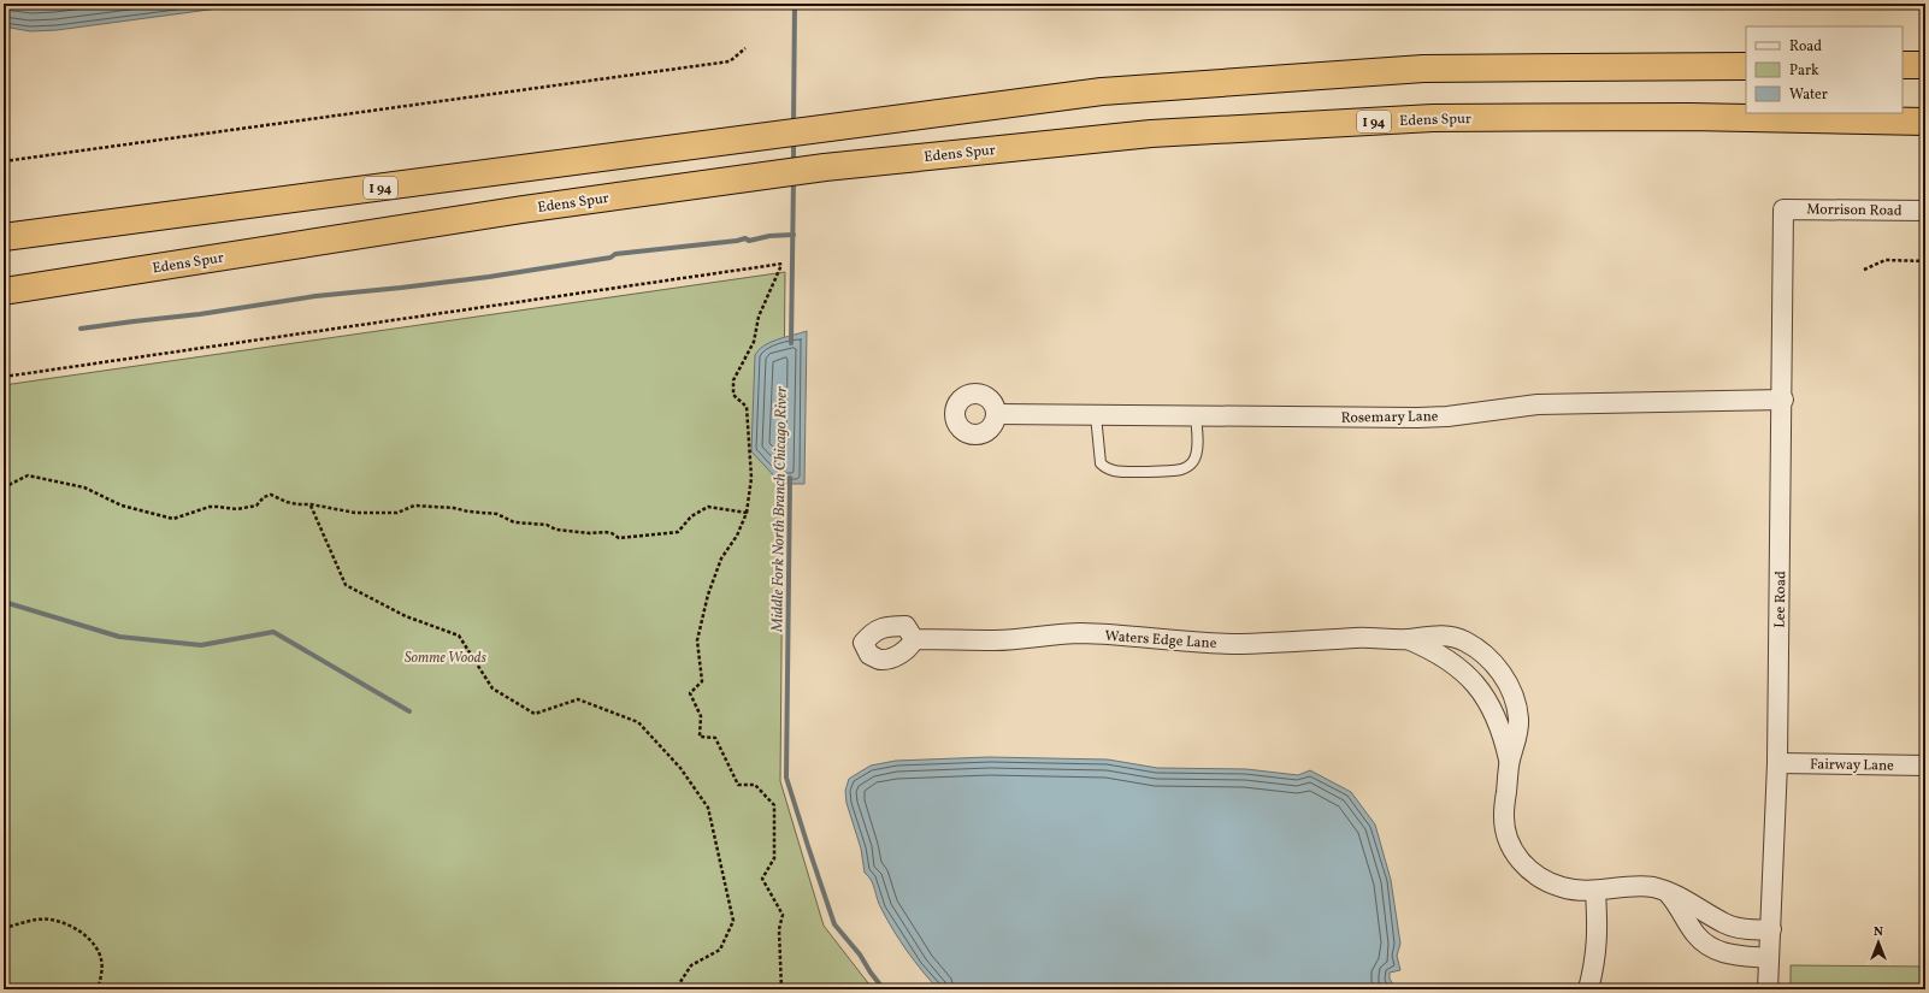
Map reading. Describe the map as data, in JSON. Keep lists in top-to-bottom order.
{
  "streets": {
    "highway": ["Edens Spur", "I 94"],
    "street": [
      "Morrison Road",
      "Rosemary Lane",
      "Lee Road",
      "Waters Edge Lane",
      "Fairway Lane"
    ]
  },
  "crossings": [
    ["Morrison Road", "Lee Road"],
    ["Rosemary Lane", "Lee Road"],
    ["Lee Road", "Waters Edge Lane"],
    ["Lee Road", "Fairway Lane"]
  ],
  "water": ["Middle Fork North Branch Chicago River"],
  "parks": ["Somme Woods"],
  "legend": ["Road", "Park", "Water"],
  "north": "top"
}
